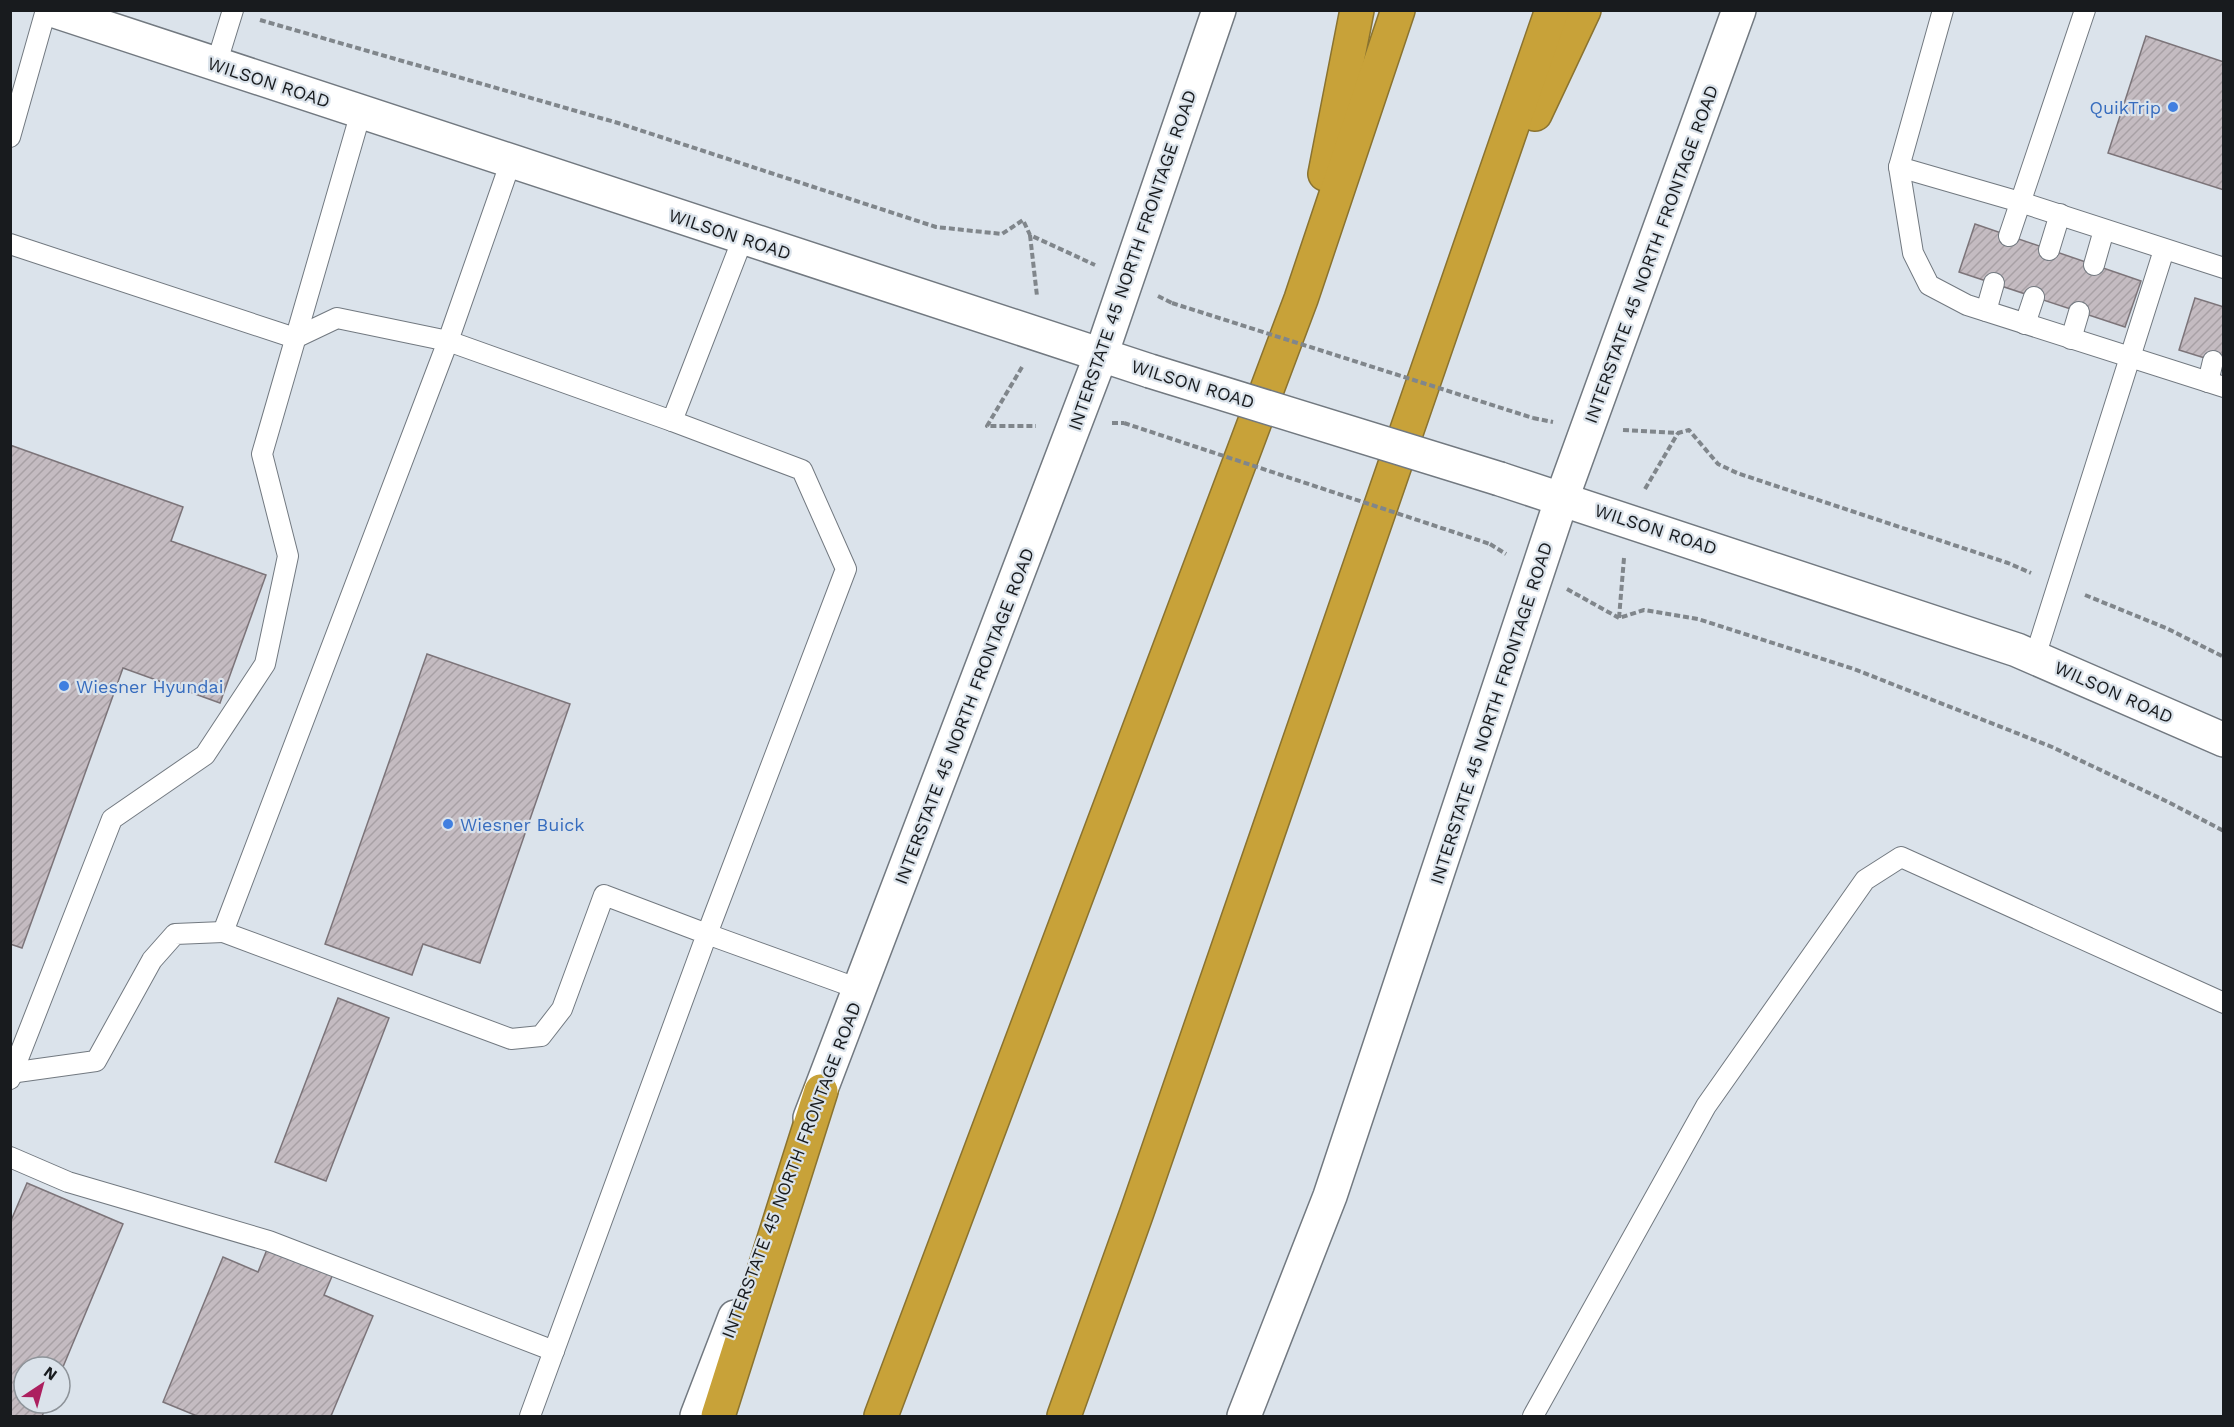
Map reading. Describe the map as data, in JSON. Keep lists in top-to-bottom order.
{
  "streets": {
    "main road": ["WILSON ROAD", "INTERSTATE 45 NORTH FRONTAGE ROAD"]
  },
  "crossings": [
    ["WILSON ROAD", "INTERSTATE 45 NORTH FRONTAGE ROAD"]
  ],
  "places": ["QuikTrip", "Wiesner Hyundai", "Wiesner Buick"],
  "north": "top right"
}
